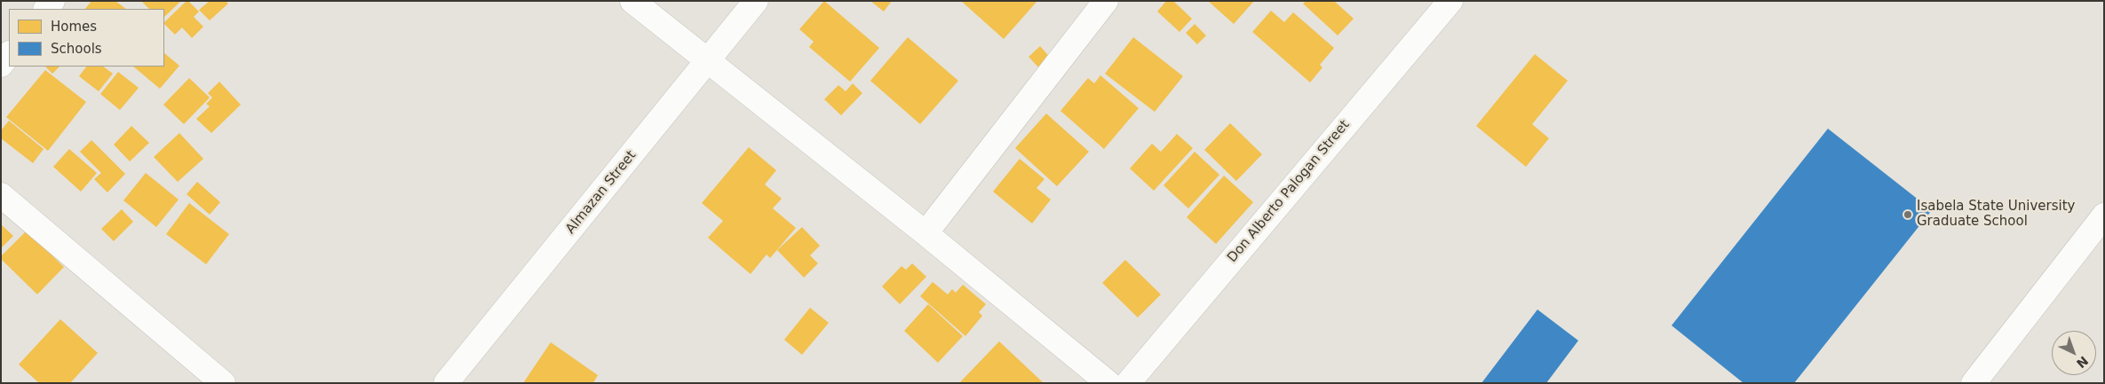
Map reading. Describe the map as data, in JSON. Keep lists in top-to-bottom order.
{
  "streets": {
    "street": ["Don Alberto Palogan Street", "Almazan Street"]
  },
  "places": ["Isabela State University Graduate School"],
  "legend": ["Homes", "Schools"],
  "north": "bottom right"
}
